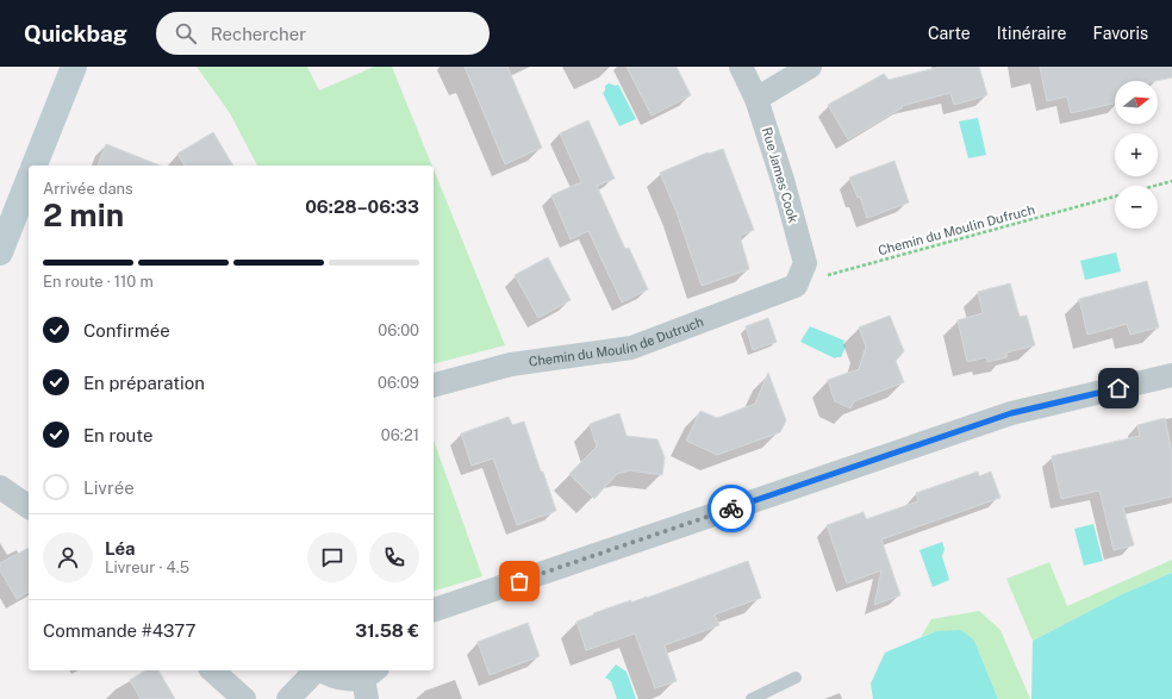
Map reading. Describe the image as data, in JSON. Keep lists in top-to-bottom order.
{
  "streets": {
    "street": ["Rue James Cook", "Chemin du Moulin de Dutruch"],
    "path": ["Chemin du Moulin Dufruch"]
  },
  "crossings": [
    ["Rue James Cook", "Chemin du Moulin Dufruch"],
    ["Rue James Cook", "Chemin du Moulin de Dutruch"],
    ["Chemin du Moulin Dufruch", "Chemin du Moulin de Dutruch"]
  ],
  "north": "right",
  "page": {
    "header": "Quickbag",
    "search": "Rechercher",
    "nav": ["Carte", "Itinéraire", "Favoris"],
    "map_buttons": ["+", "−"],
    "heading": ["2 min", "Arrivée dans", "06:28–06:33"],
    "panel": [
      "Léa",
      "Livreur · 4.5",
      "Commande #4377",
      "31.58 €"
    ],
    "bar": "En route · 110 m",
    "list": [
      ["Confirmée", "06:00"],
      ["En préparation", "06:09"],
      ["En route", "06:21"],
      "Livrée"
    ]
  }
}
